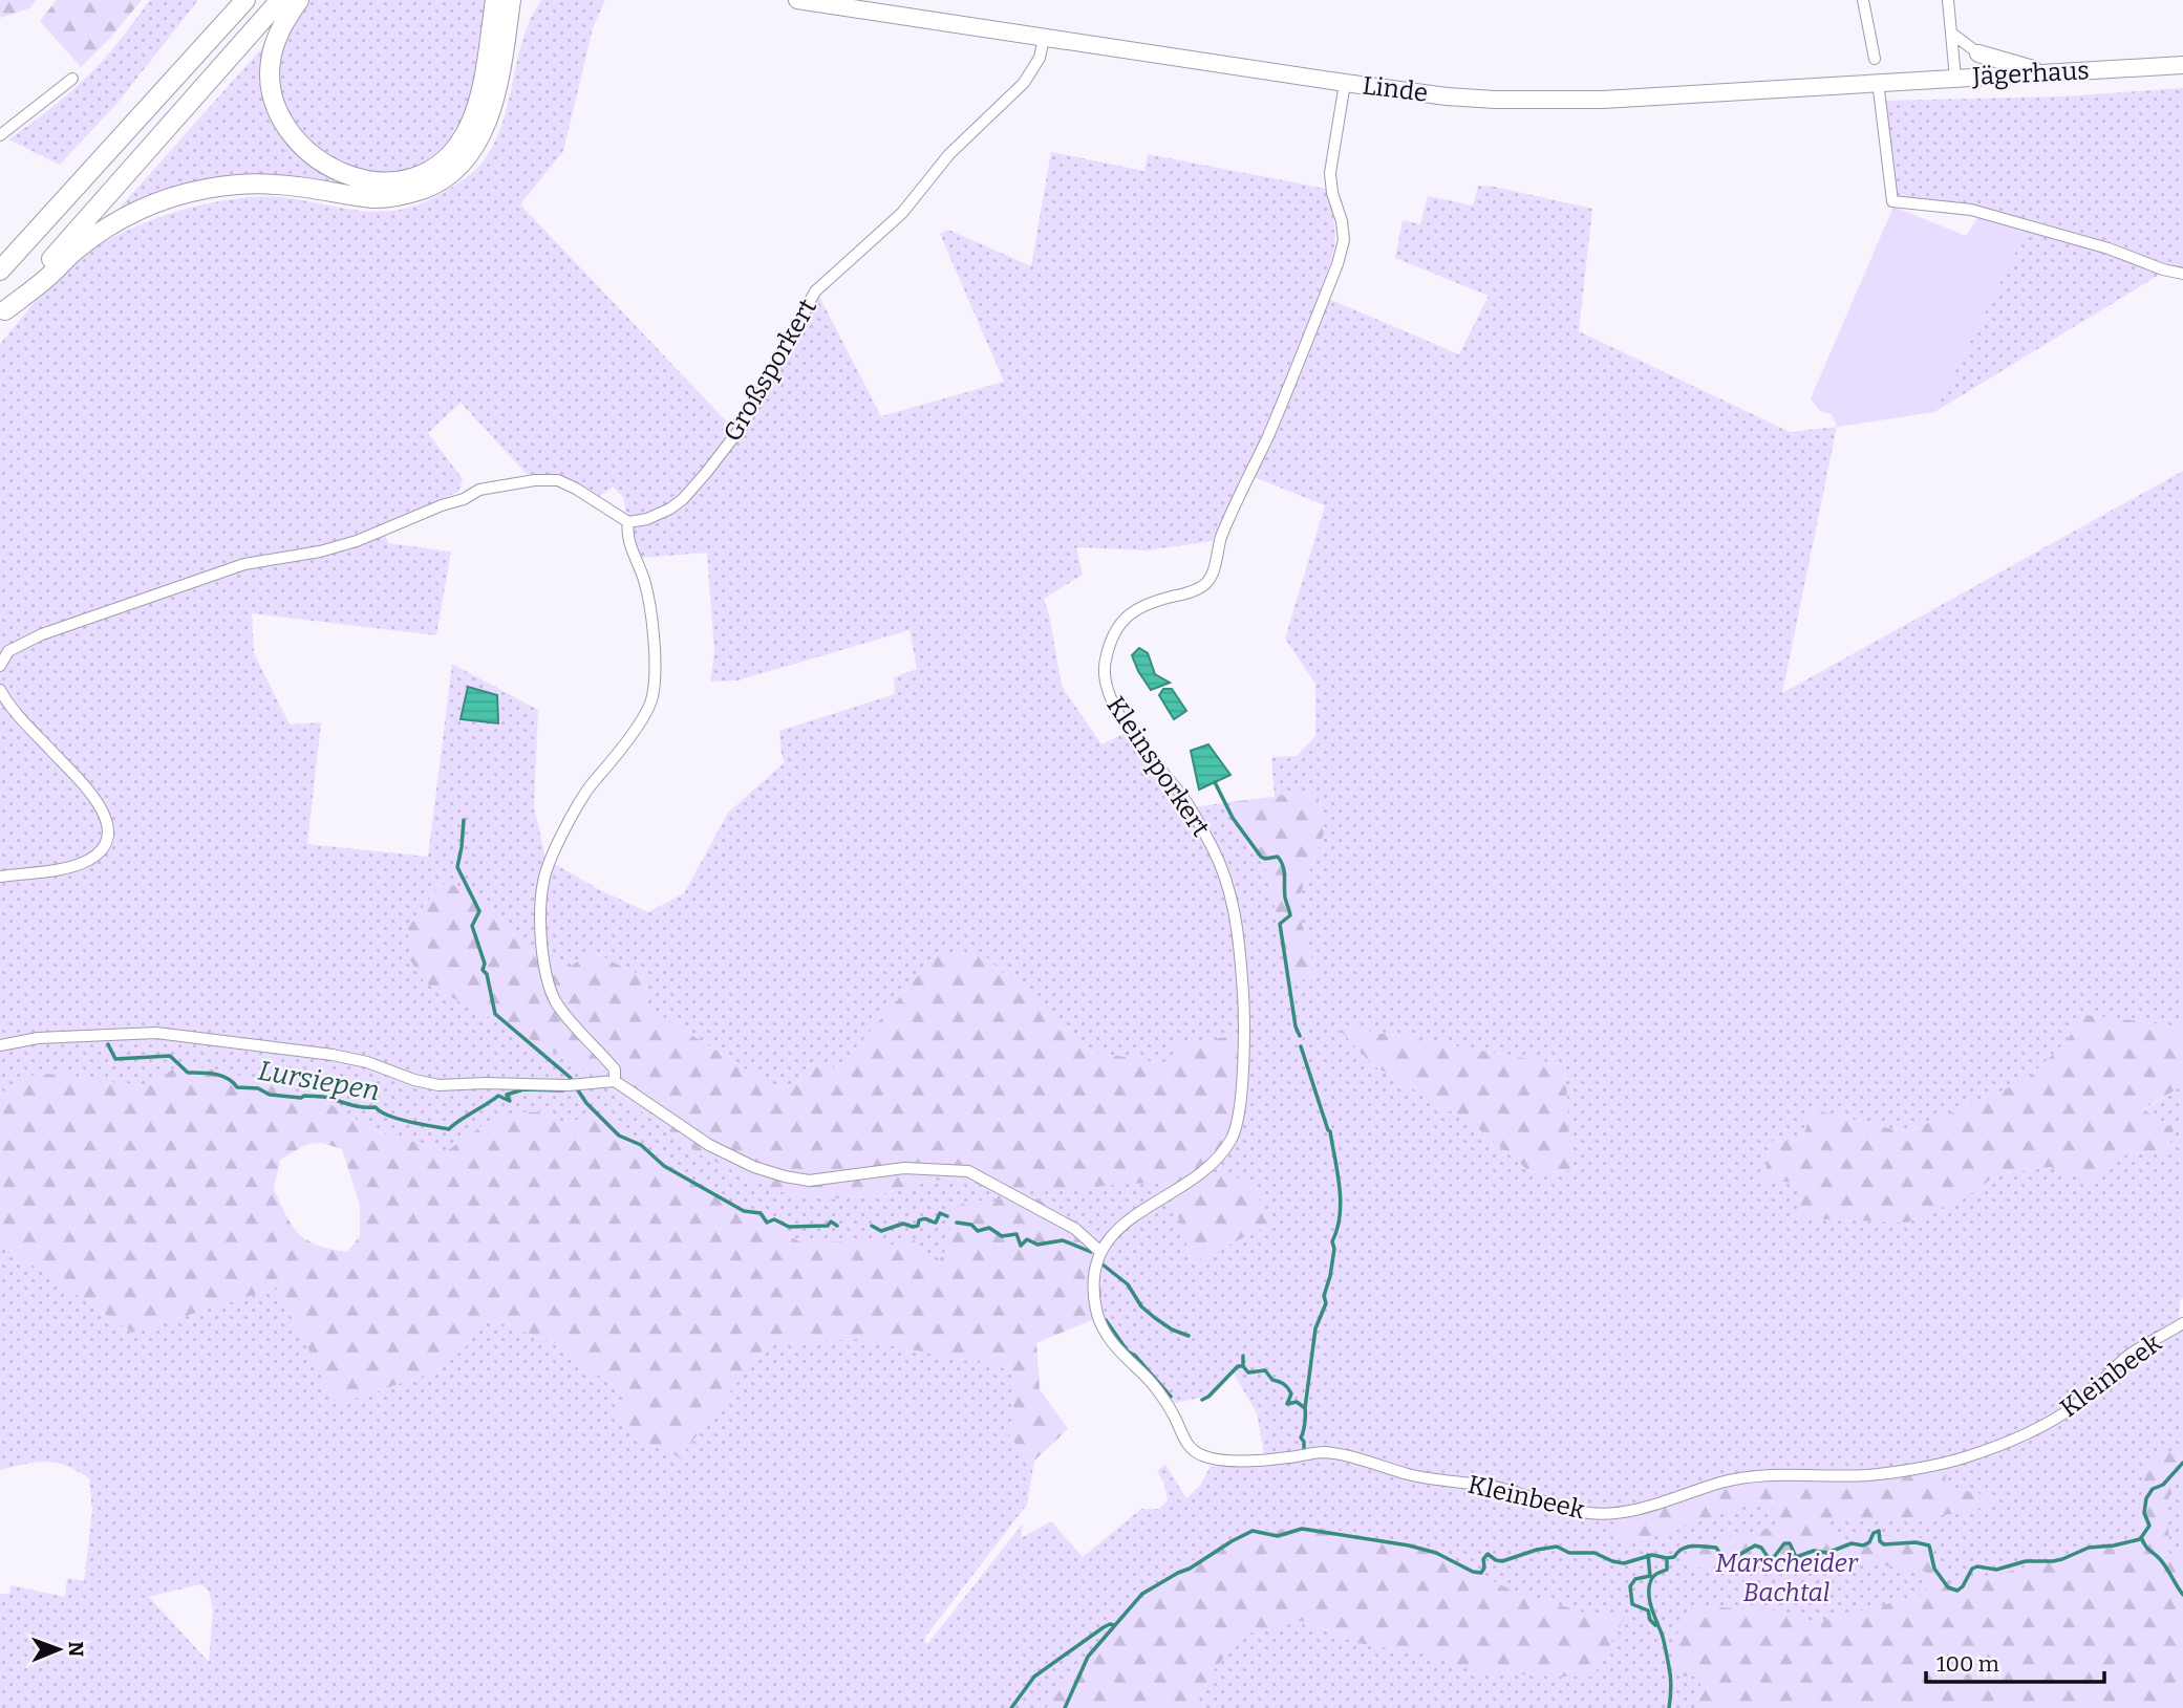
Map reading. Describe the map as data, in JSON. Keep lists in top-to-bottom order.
{
  "streets": {
    "main road": ["Jägerhaus", "Linde"],
    "street": ["Großsporkert", "Kleinsporkert", "Kleinbeek"]
  },
  "crossings": [
    ["Jägerhaus", "Linde"],
    ["Linde", "Großsporkert"],
    ["Linde", "Kleinsporkert"],
    ["Kleinsporkert", "Kleinbeek"]
  ],
  "water": ["Lursiepen"],
  "parks": ["Marscheider Bachtal"],
  "scale_bar": "100 m",
  "north": "right"
}
